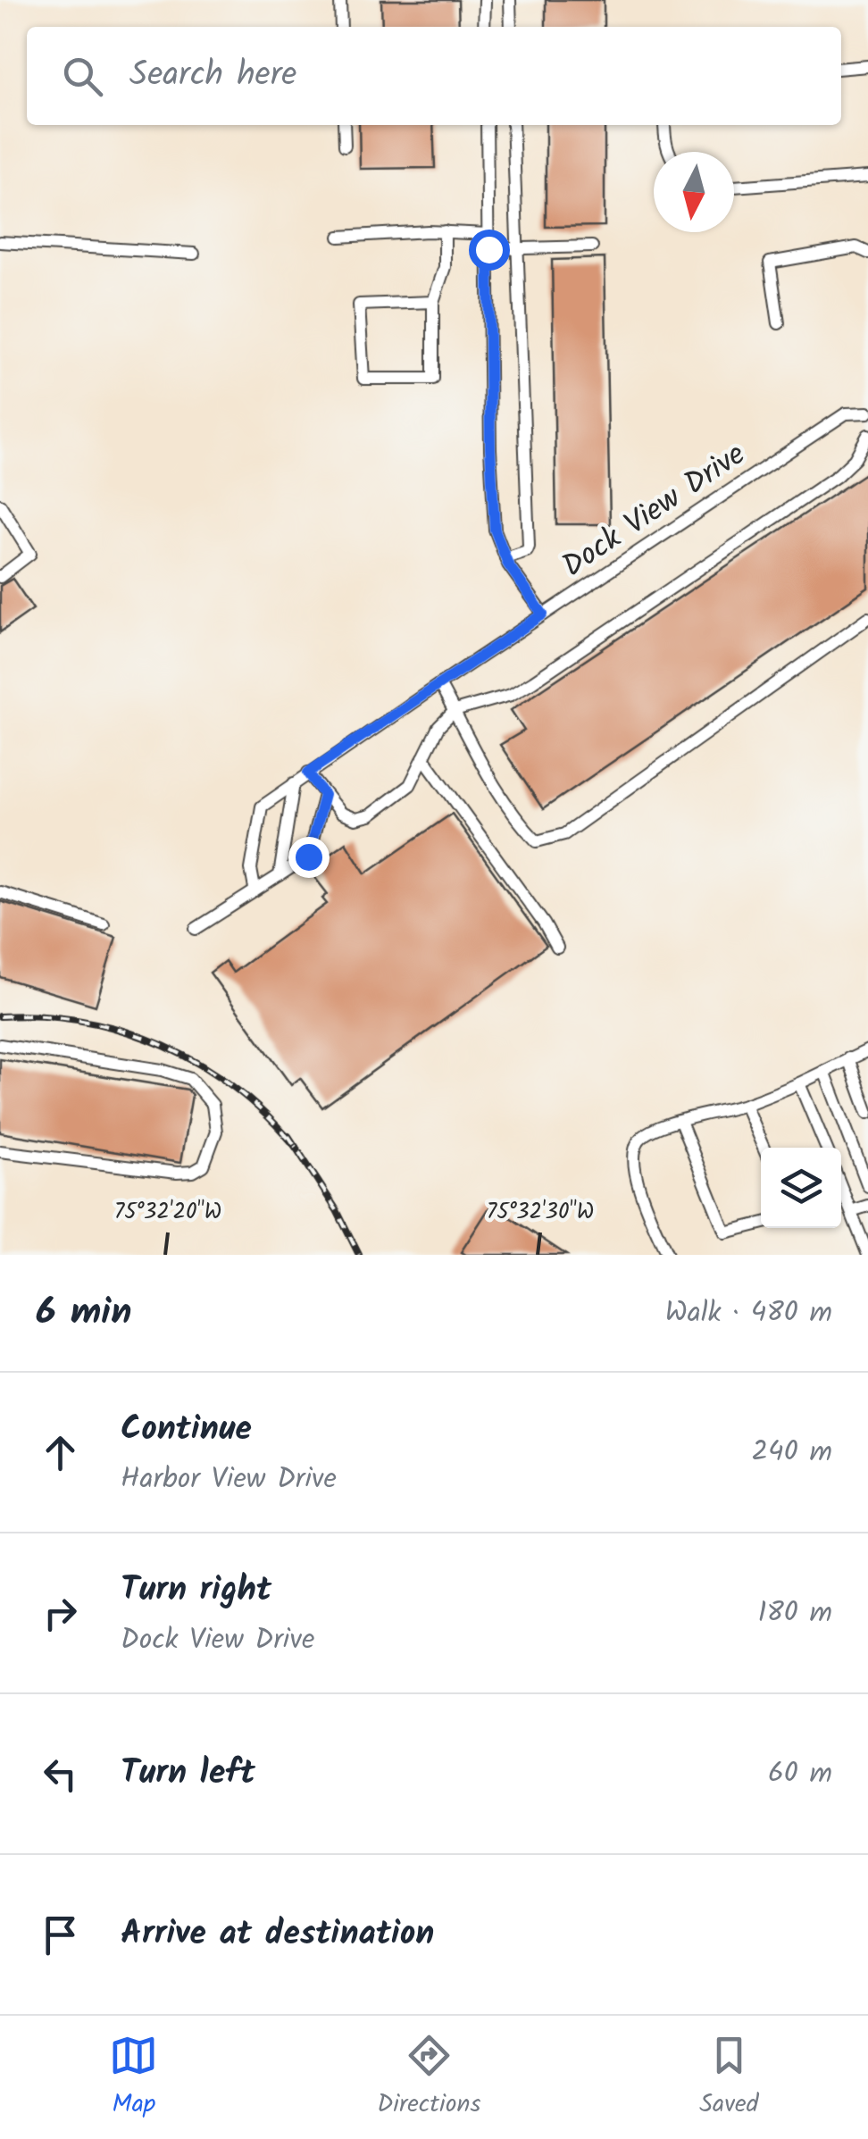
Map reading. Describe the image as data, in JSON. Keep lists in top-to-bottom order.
{
  "streets": {
    "street": ["Dock View Drive"]
  },
  "north": "bottom",
  "page": {
    "search": "Search here",
    "heading": ["6 min", "Walk · 480 m"],
    "list": [
      ["Continue", "Harbor View Drive", "240 m"],
      ["Turn right", "Dock View Drive", "180 m"],
      ["Turn left", "60 m"],
      "Arrive at destination"
    ],
    "nav": ["Map", "Directions", "Saved"]
  },
  "coordinates": ["75°32'20\"W", "75°32'30\"W"]
}
